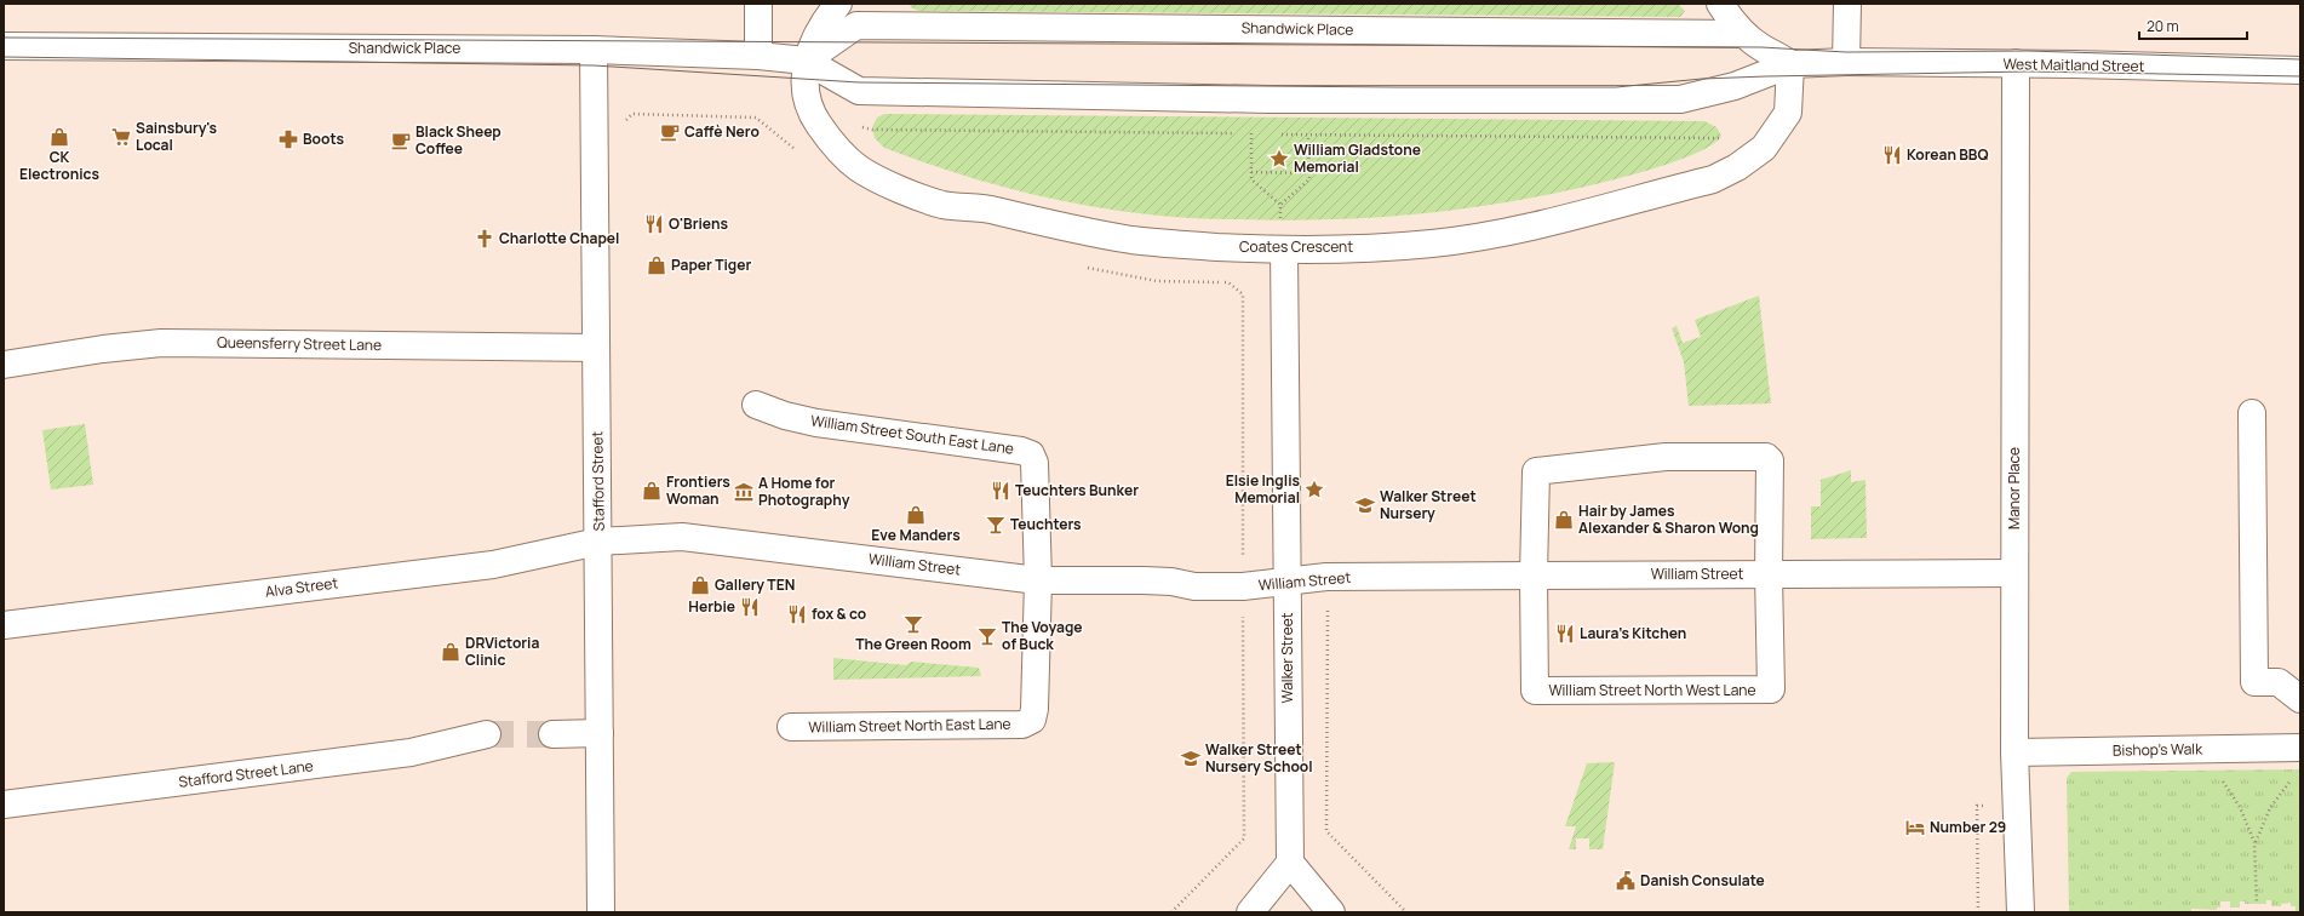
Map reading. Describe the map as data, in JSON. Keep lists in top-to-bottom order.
{
  "streets": {
    "street": [
      "Shandwick Place",
      "West Maitland Street",
      "Coates Crescent",
      "Queensferry Street Lane",
      "William Street South East Lane",
      "Stafford Street",
      "Manor Place",
      "William Street",
      "Alva Street",
      "Walker Street",
      "William Street North West Lane",
      "William Street North East Lane",
      "Bishop's Walk",
      "Stafford Street Lane"
    ]
  },
  "crossings": [
    ["Shandwick Place", "West Maitland Street"],
    ["Shandwick Place", "Coates Crescent"],
    ["Shandwick Place", "Stafford Street"],
    ["West Maitland Street", "Manor Place"],
    ["Coates Crescent", "Walker Street"],
    ["Queensferry Street Lane", "Stafford Street"],
    ["William Street South East Lane", "William Street"],
    ["William Street South East Lane", "William Street North East Lane"],
    ["Stafford Street", "William Street"],
    ["Stafford Street", "Alva Street"],
    ["Manor Place", "William Street"],
    ["Manor Place", "Bishop's Walk"],
    ["William Street", "Alva Street"],
    ["William Street", "Walker Street"],
    ["William Street", "William Street North West Lane"],
    ["William Street", "William Street North East Lane"]
  ],
  "places": {
    "cafe": ["Caffè Nero", "Black Sheep Coffee"],
    "shop": [
      "CK Electronics",
      "Paper Tiger",
      "Frontiers Woman",
      "Eve Manders",
      "Hair by James Alexander & Sharon Wong",
      "Gallery TEN",
      "DRVictoria Clinic"
    ],
    "supermarket": ["Sainsbury's Local"],
    "pharmacy": ["Boots"],
    "restaurant": [
      "Korean BBQ",
      "O'Briens",
      "Teuchters Bunker",
      "Herbie",
      "fox & co",
      "Laura's Kitchen"
    ],
    "place": ["William Gladstone Memorial", "Elsie Inglis Memorial"],
    "church": ["Charlotte Chapel"],
    "museum": ["A Home for Photography"],
    "school or university": ["Walker Street Nursery", "Walker Street Nursery School"],
    "bar": ["Teuchters", "The Green Room", "The Voyage of Buck"],
    "hotel": ["Number 29"],
    "public building": ["Danish Consulate"]
  },
  "scale_bar": "20 m"
}
